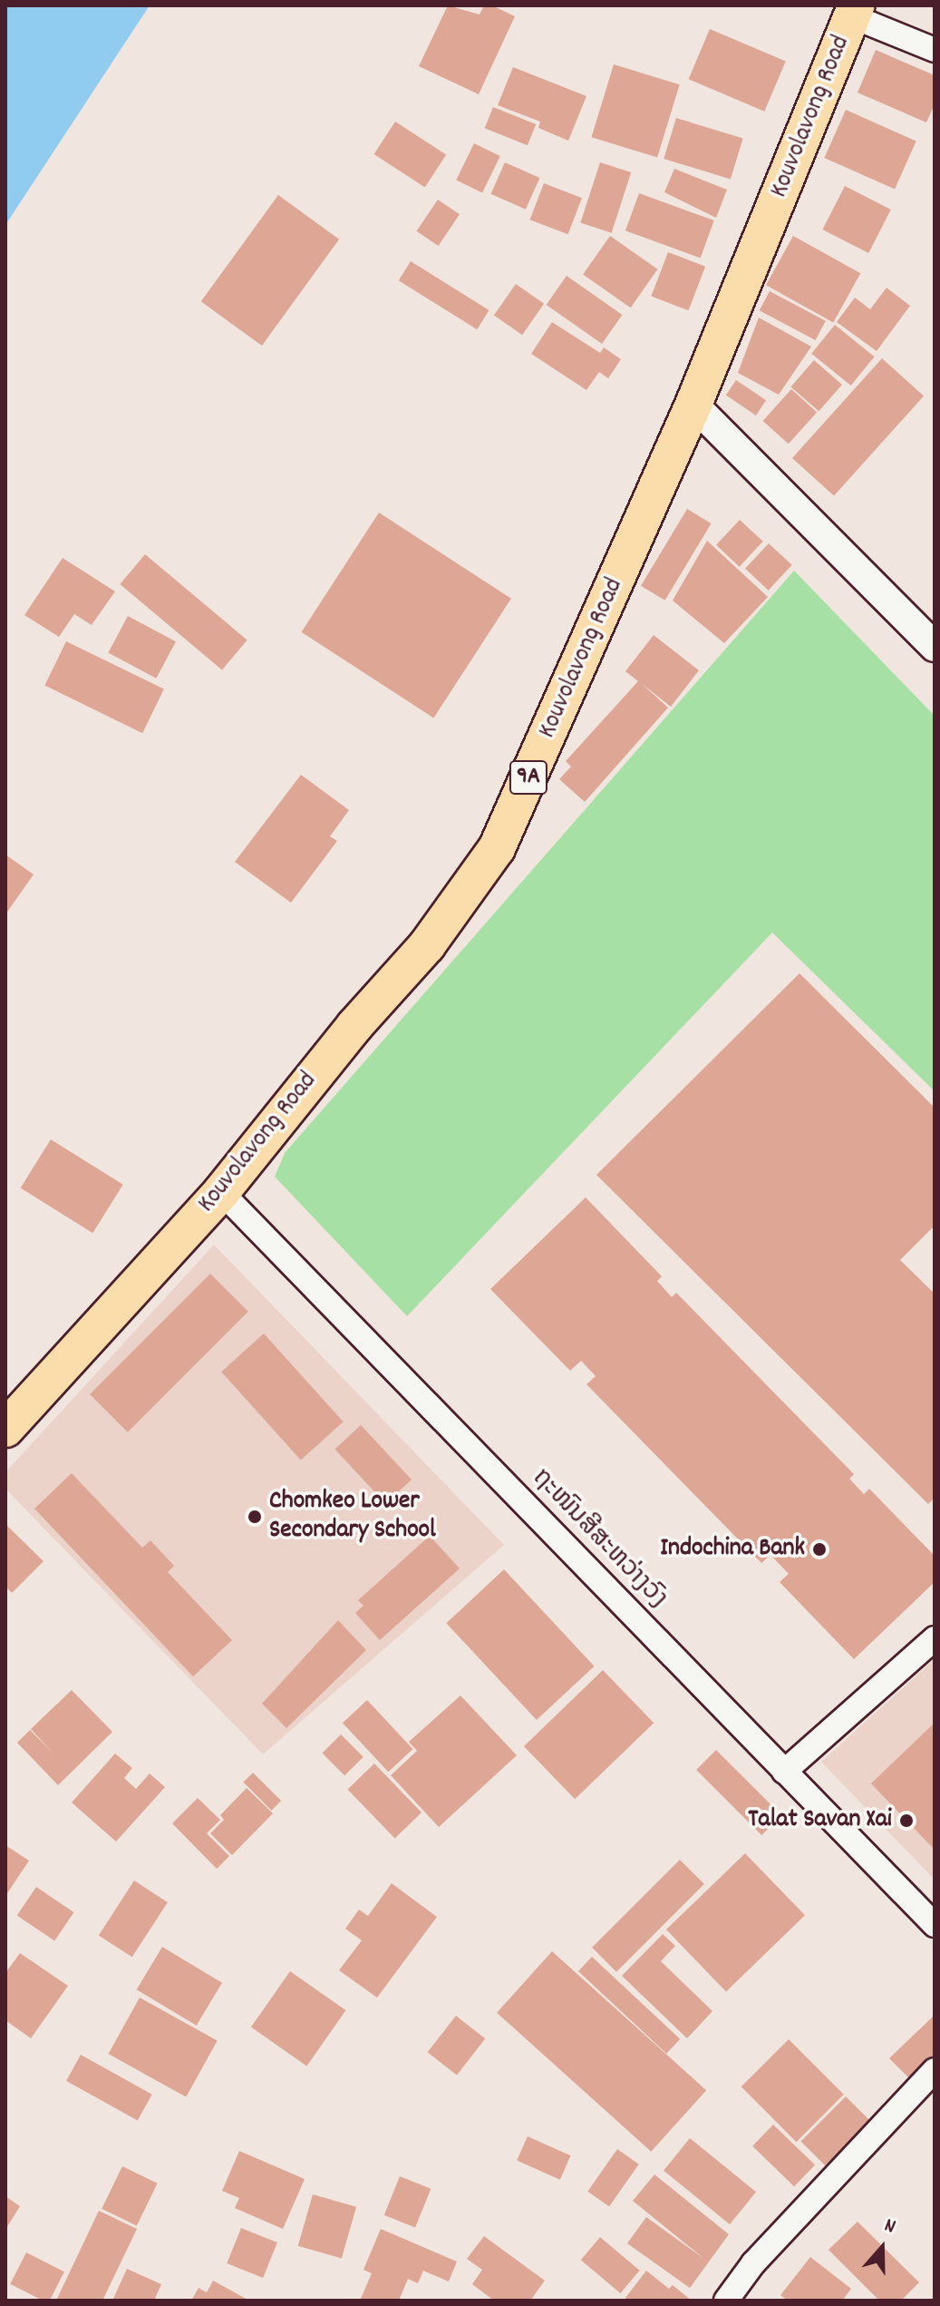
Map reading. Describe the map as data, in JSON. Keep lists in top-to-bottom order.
{
  "streets": {
    "main road": ["Kouvolavong Road", "9A"],
    "street": ["ຖະໜົນສີສະຫວ່າງວົງ"]
  },
  "crossings": [
    ["Kouvolavong Road", "ຖະໜົນສີສະຫວ່າງວົງ"]
  ],
  "places": ["Chomkeo Lower Secondary School", "Indochina Bank", "Talat Savan Xai"],
  "north": "top"
}
